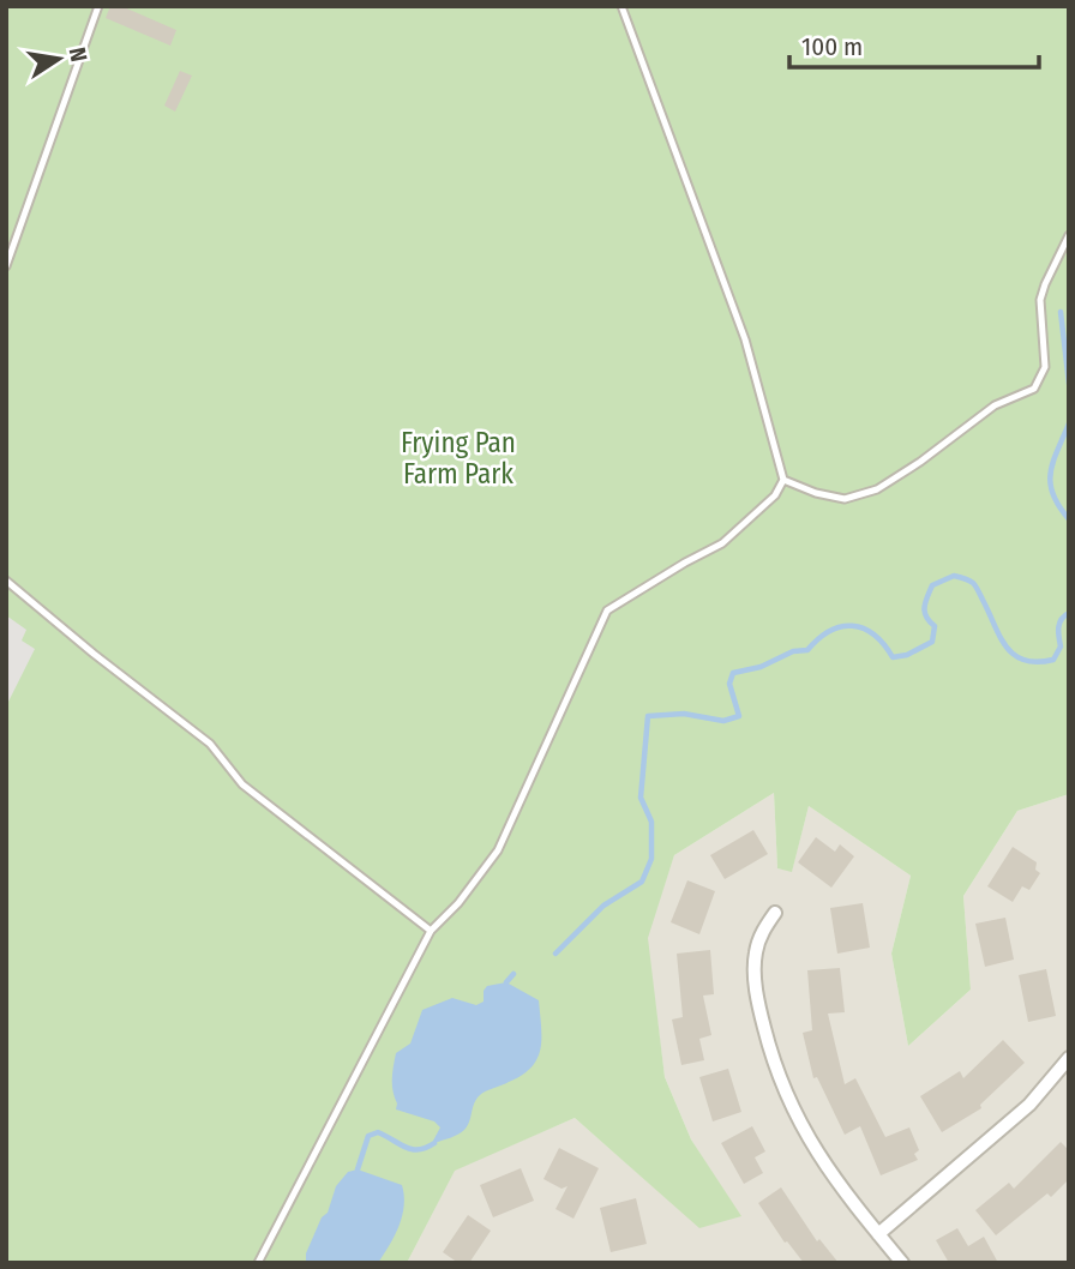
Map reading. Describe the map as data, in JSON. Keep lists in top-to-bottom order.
{
  "parks": ["Frying Pan Farm Park"],
  "scale_bar": "100 m",
  "north": "right"
}
